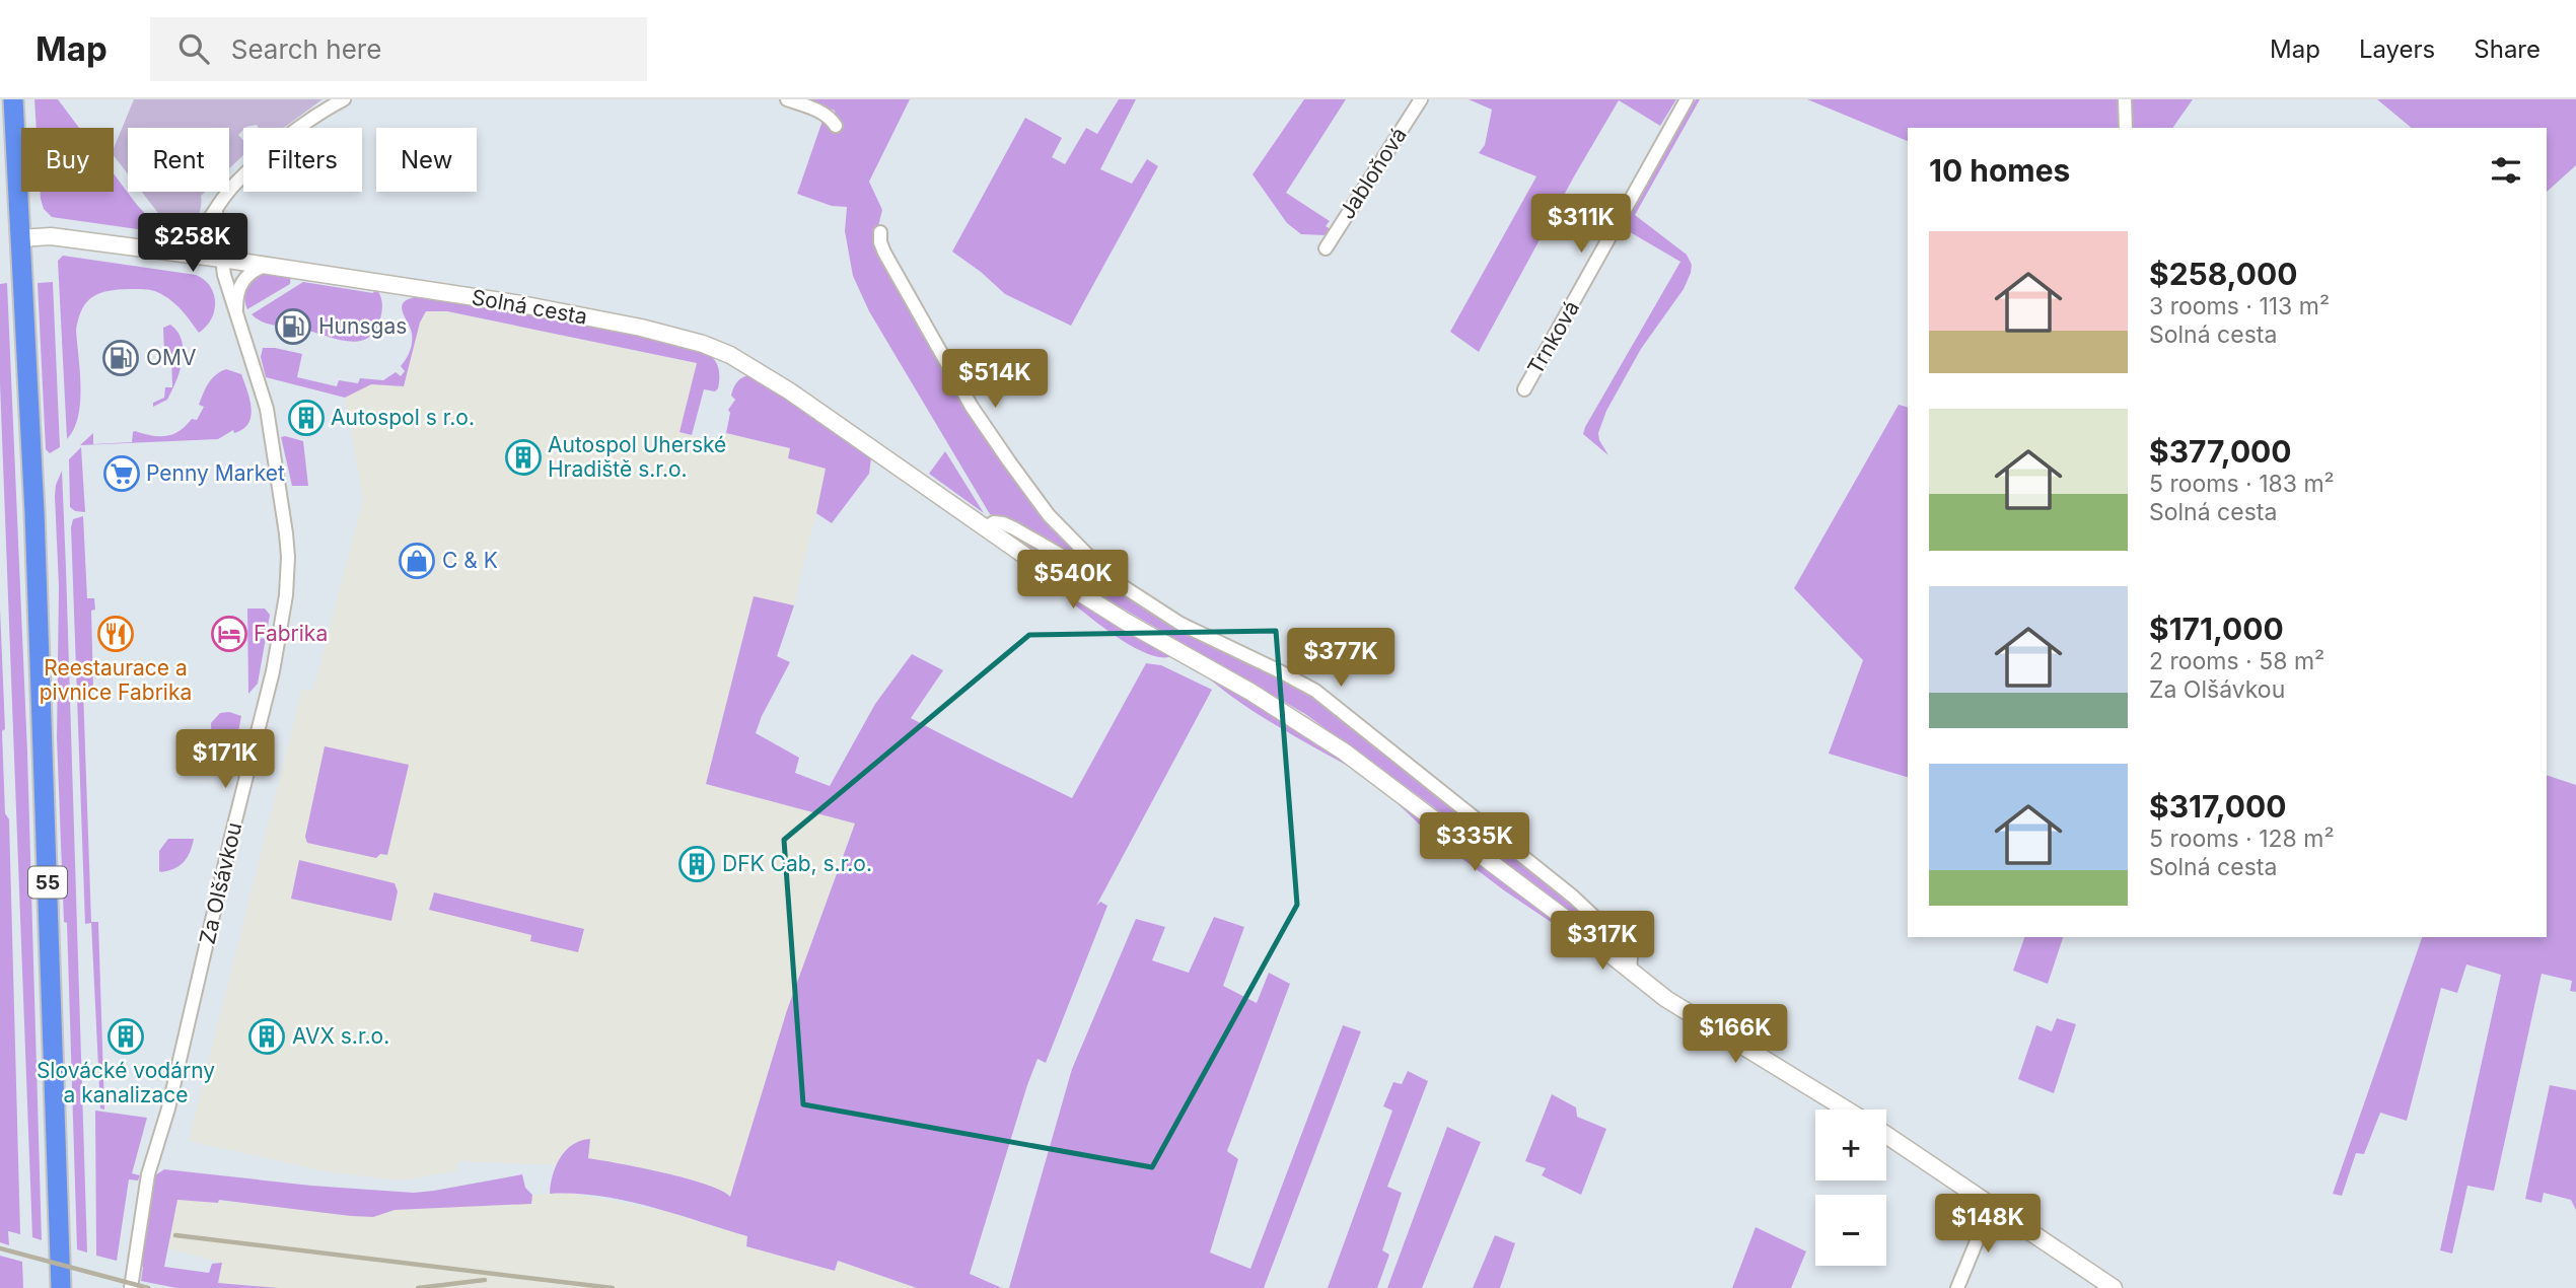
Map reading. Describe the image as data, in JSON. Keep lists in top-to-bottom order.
{
  "streets": {
    "main road": ["55"],
    "street": [
      "Jabloňová",
      "Solná cesta",
      "Trnková",
      "Za Olšávkou"
    ]
  },
  "crossings": [
    ["Solná cesta", "55"],
    ["Solná cesta", "Za Olšávkou"]
  ],
  "places": {
    "fuel station": ["Hunsgas", "OMV"],
    "building": [
      "Autospol s r.o.",
      "Autospol Uherské Hradiště s.r.o.",
      "DFK Cab, s.r.o.",
      "Slovácké vodárny a kanalizace",
      "AVX s.r.o."
    ],
    "supermarket": ["Penny Market"],
    "shop": ["C & K"],
    "restaurant": ["Reestaurace a pivnice Fabrika"],
    "hotel": ["Fabrika"]
  },
  "page": {
    "header": "Map",
    "search": "Search here",
    "nav": ["Map", "Layers", "Share"],
    "chip": [
      "Buy",
      "Rent",
      "Filters",
      "New"
    ],
    "heading": "10 homes",
    "price": [
      "$311K",
      "$258K",
      "$514K",
      "$540K",
      "$377K",
      "$171K",
      "$335K",
      "$317K",
      "$166K",
      "$148K"
    ],
    "list": [
      {
        "name": "$258,000",
        "note": "3 rooms · 113 m² · Solná cesta"
      },
      {
        "name": "$377,000",
        "note": "5 rooms · 183 m² · Solná cesta"
      },
      {
        "name": "$171,000",
        "note": "2 rooms · 58 m² · Za Olšávkou"
      },
      {
        "name": "$317,000",
        "note": "5 rooms · 128 m² · Solná cesta"
      }
    ],
    "map_buttons": ["+", "−"]
  }
}
